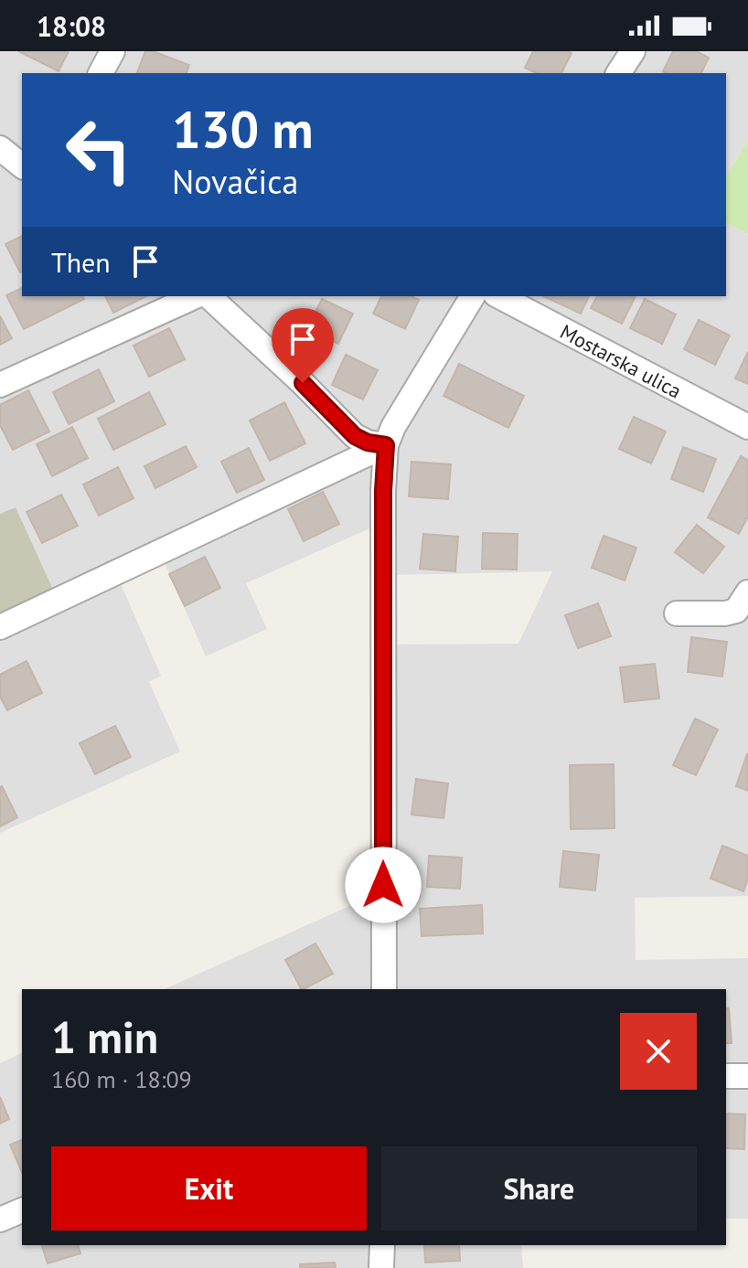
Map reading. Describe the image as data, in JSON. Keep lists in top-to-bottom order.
{
  "streets": {
    "street": ["Mostarska ulica"]
  },
  "page": {
    "status": "18:08",
    "turn": ["130 m", "Novačica"],
    "then": "Then",
    "heading": ["1 min", "160 m · 18:09"],
    "buttons": ["Exit", "Share"]
  }
}
